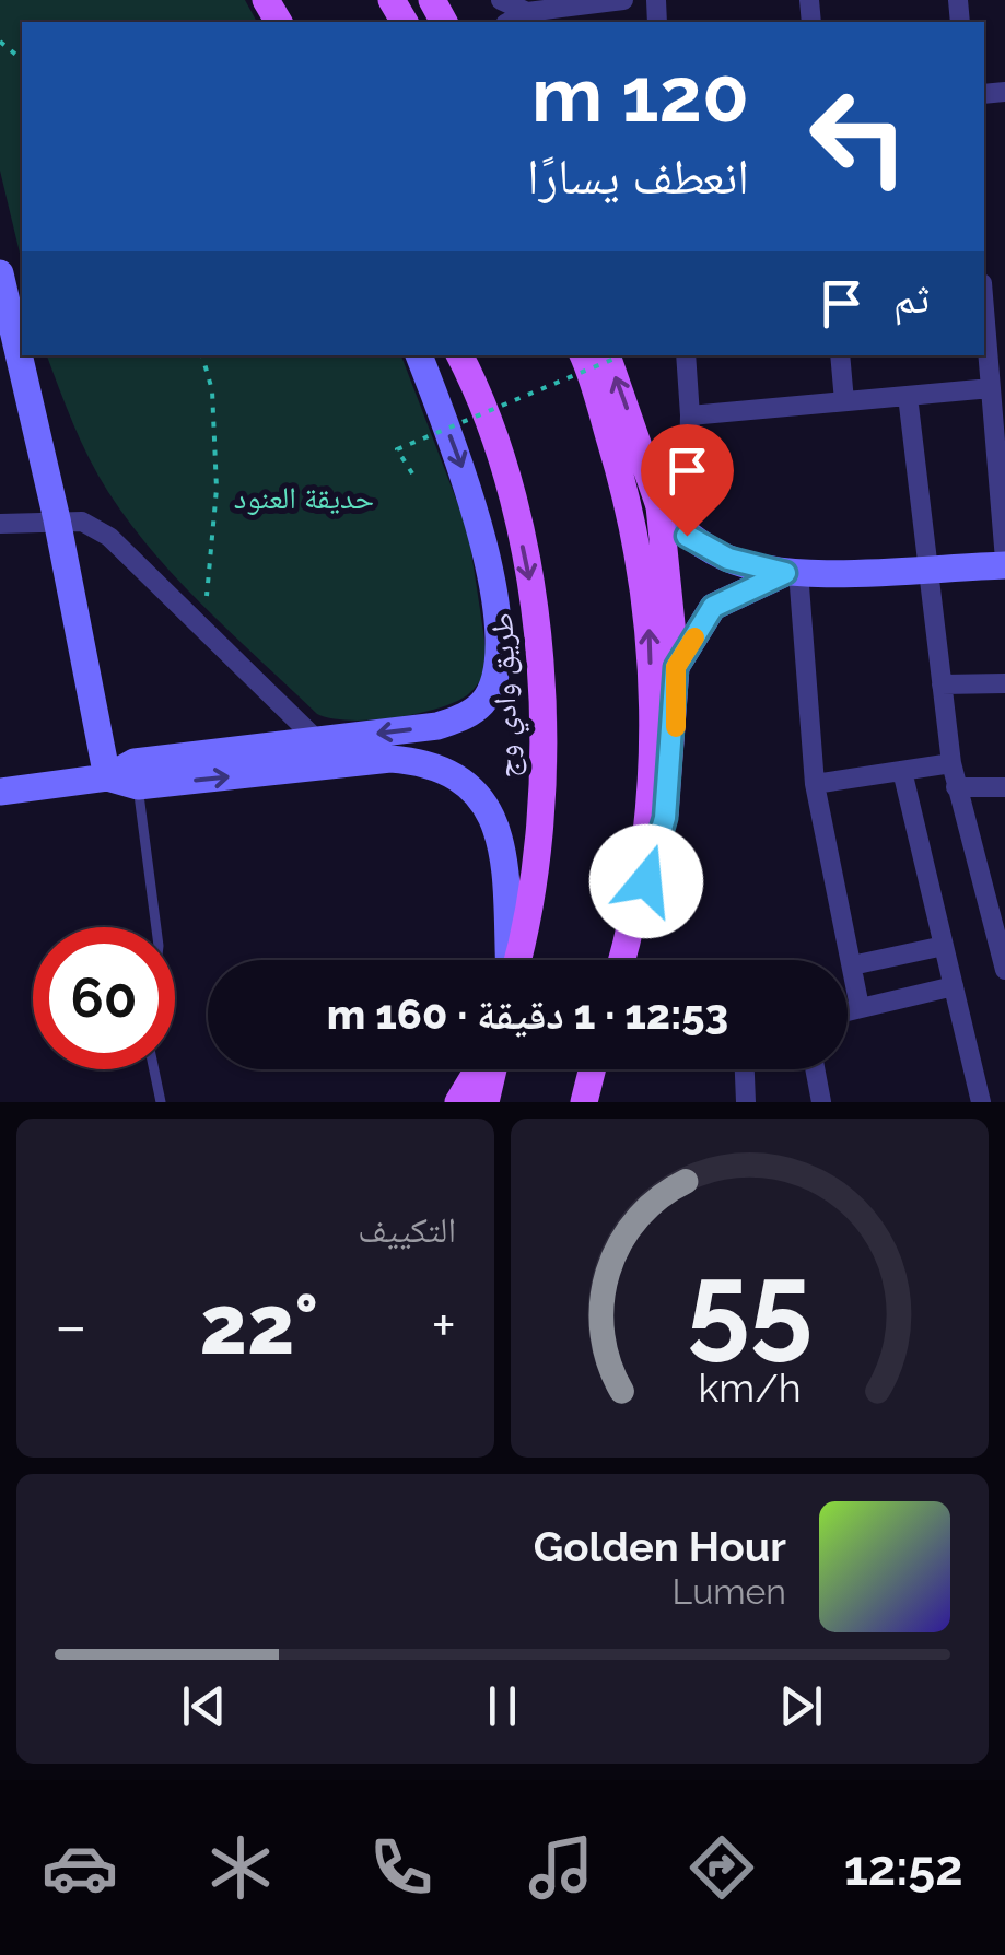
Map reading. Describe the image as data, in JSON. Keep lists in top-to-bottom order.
{
  "streets": {
    "main road": ["طريق وادي وج"]
  },
  "parks": ["حديقة العنود"],
  "page": {
    "turn": ["120 m", "انعطف يسارًا"],
    "then": "ثم",
    "limit": "60",
    "trip": "12:53 · 1 دقيقة · 160 m",
    "tile": "التكييف",
    "heat": ["−", "22°", "+"],
    "song": ["Golden Hour", "Lumen"],
    "tabs": "12:52",
    "gauge": ["55", "km/h"]
  }
}
